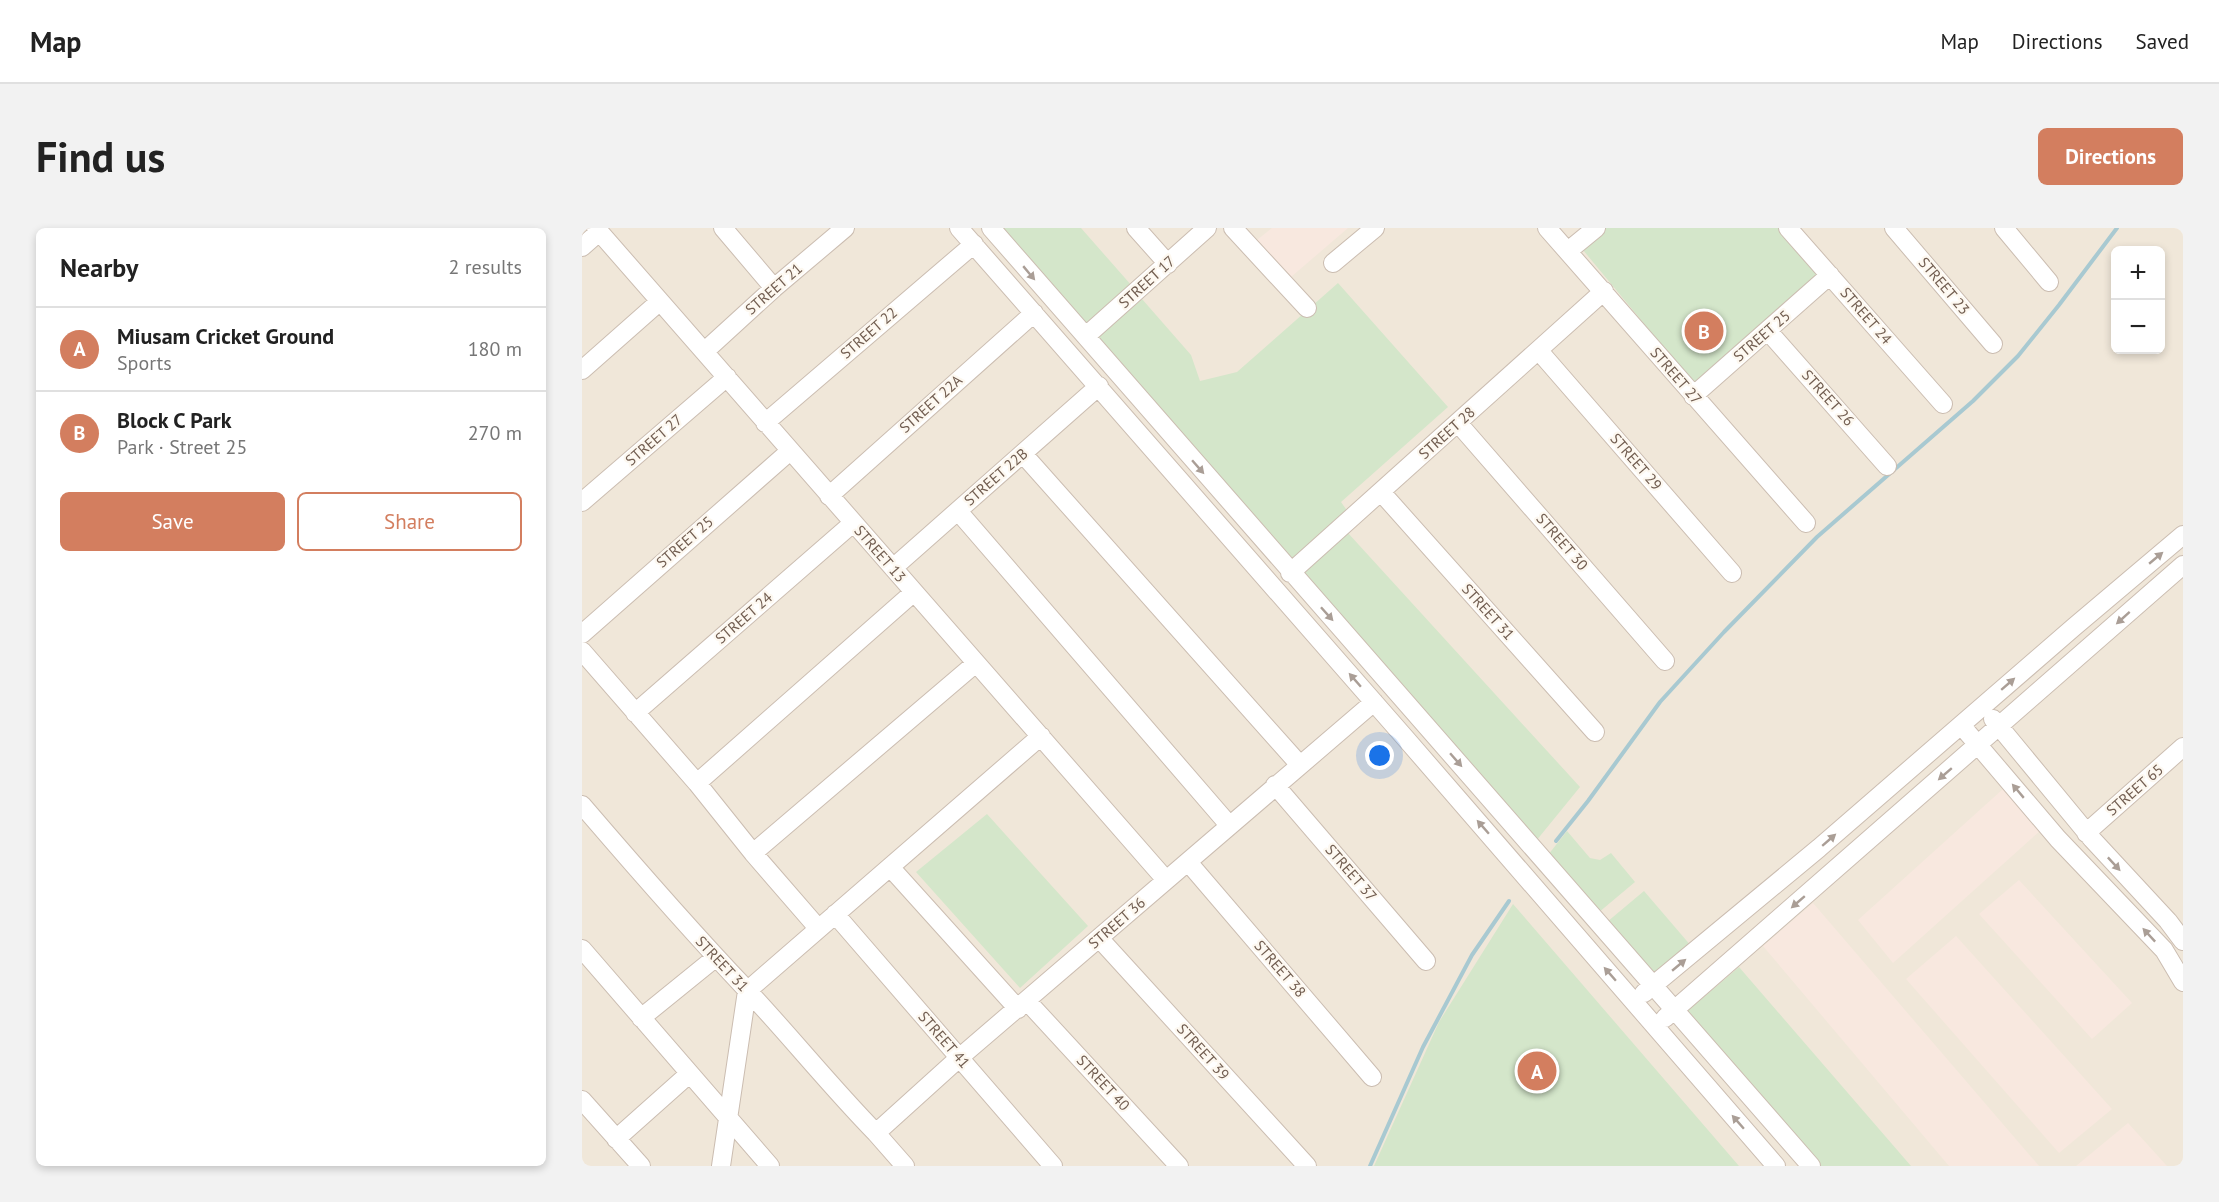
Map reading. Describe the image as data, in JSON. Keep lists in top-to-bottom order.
{
  "streets": {
    "street": [
      "STREET 17",
      "STREET 23",
      "STREET 21",
      "STREET 24",
      "STREET 22",
      "STREET 25",
      "STREET 27",
      "STREET 26",
      "STREET 22A",
      "STREET 28",
      "STREET 29",
      "STREET 22B",
      "STREET 30",
      "STREET 13",
      "STREET 31",
      "STREET 65",
      "STREET 37",
      "STREET 36",
      "STREET 38",
      "STREET 41",
      "STREET 39",
      "STREET 40"
    ]
  },
  "crossings": [
    ["STREET 21", "STREET 13"],
    ["STREET 24", "STREET 25"],
    ["STREET 24", "STREET 13"],
    ["STREET 22", "STREET 13"],
    ["STREET 25", "STREET 27"],
    ["STREET 25", "STREET 26"],
    ["STREET 25", "STREET 13"],
    ["STREET 27", "STREET 28"],
    ["STREET 27", "STREET 13"],
    ["STREET 22A", "STREET 13"],
    ["STREET 28", "STREET 29"],
    ["STREET 28", "STREET 30"],
    ["STREET 28", "STREET 31"],
    ["STREET 22B", "STREET 13"],
    ["STREET 13", "STREET 36"],
    ["STREET 31", "STREET 36"],
    ["STREET 37", "STREET 36"],
    ["STREET 36", "STREET 38"],
    ["STREET 36", "STREET 41"],
    ["STREET 36", "STREET 39"],
    ["STREET 36", "STREET 40"]
  ],
  "page": {
    "header": "Map",
    "nav": ["Map", "Directions", "Saved"],
    "buttons": [
      "Directions",
      ["Save", "Share"]
    ],
    "title": "Find us",
    "heading": ["Nearby", "2 results"],
    "map_buttons": ["+", "−"],
    "list": [
      {
        "mark": "A",
        "name": "Miusam Cricket Ground",
        "note": "Sports",
        "value": "180 m"
      },
      {
        "mark": "B",
        "name": "Block C Park",
        "note": "Park · Street 25",
        "value": "270 m"
      }
    ],
    "pins": ["B", "A"]
  }
}
